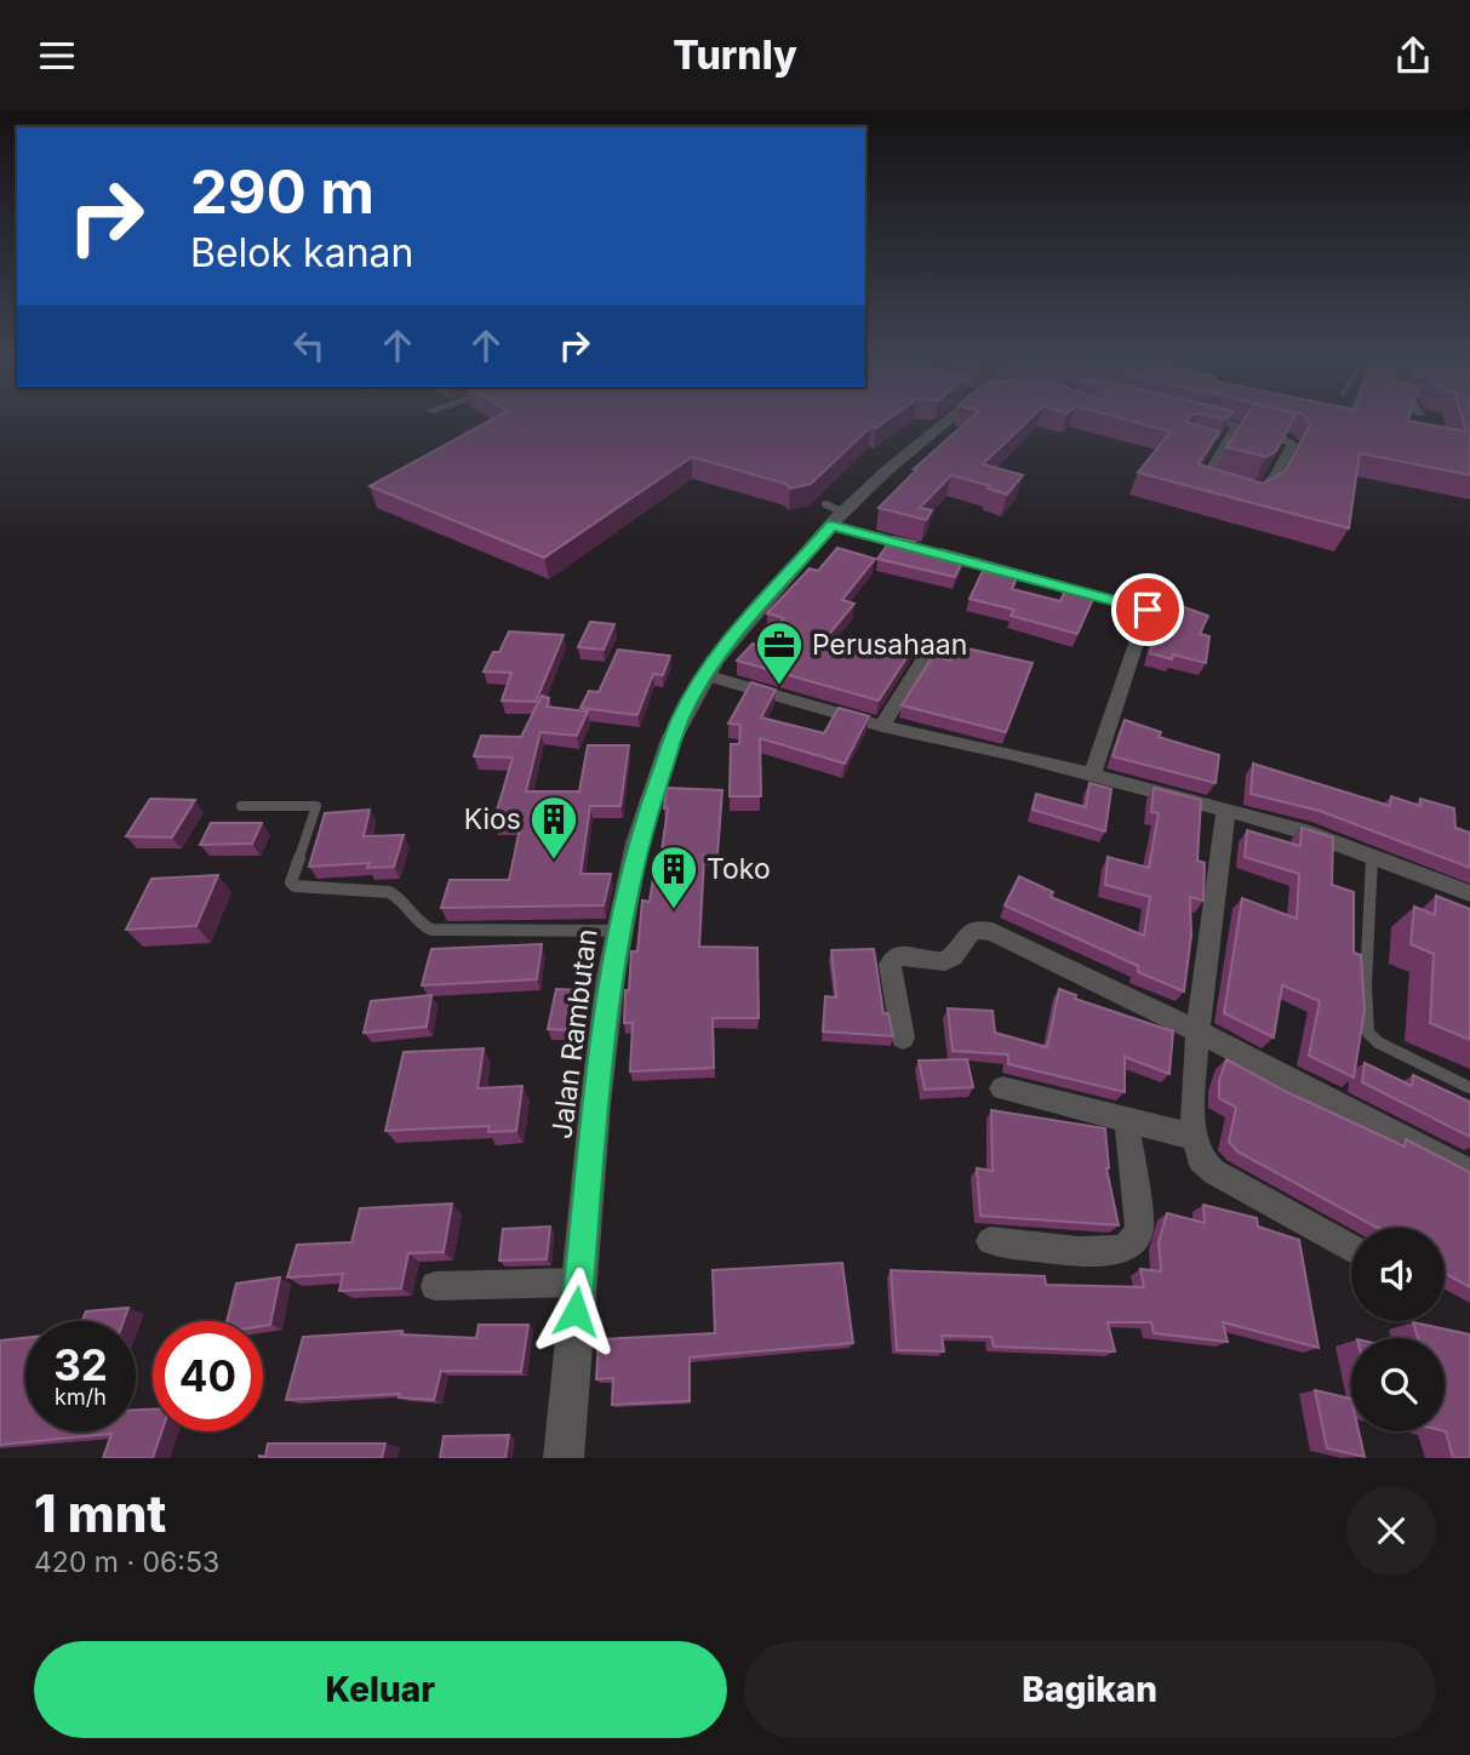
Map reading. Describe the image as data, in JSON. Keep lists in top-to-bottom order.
{
  "streets": {
    "street": ["Jalan Rambutan"]
  },
  "places": {
    "office": ["Perusahaan"],
    "building": ["Kios", "Toko"]
  },
  "page": {
    "header": "Turnly",
    "turn": ["290 m", "Belok kanan"],
    "speed": "32 km/h",
    "limit": "40",
    "heading": ["1 mnt", "420 m · 06:53"],
    "buttons": ["Keluar", "Bagikan"]
  }
}
